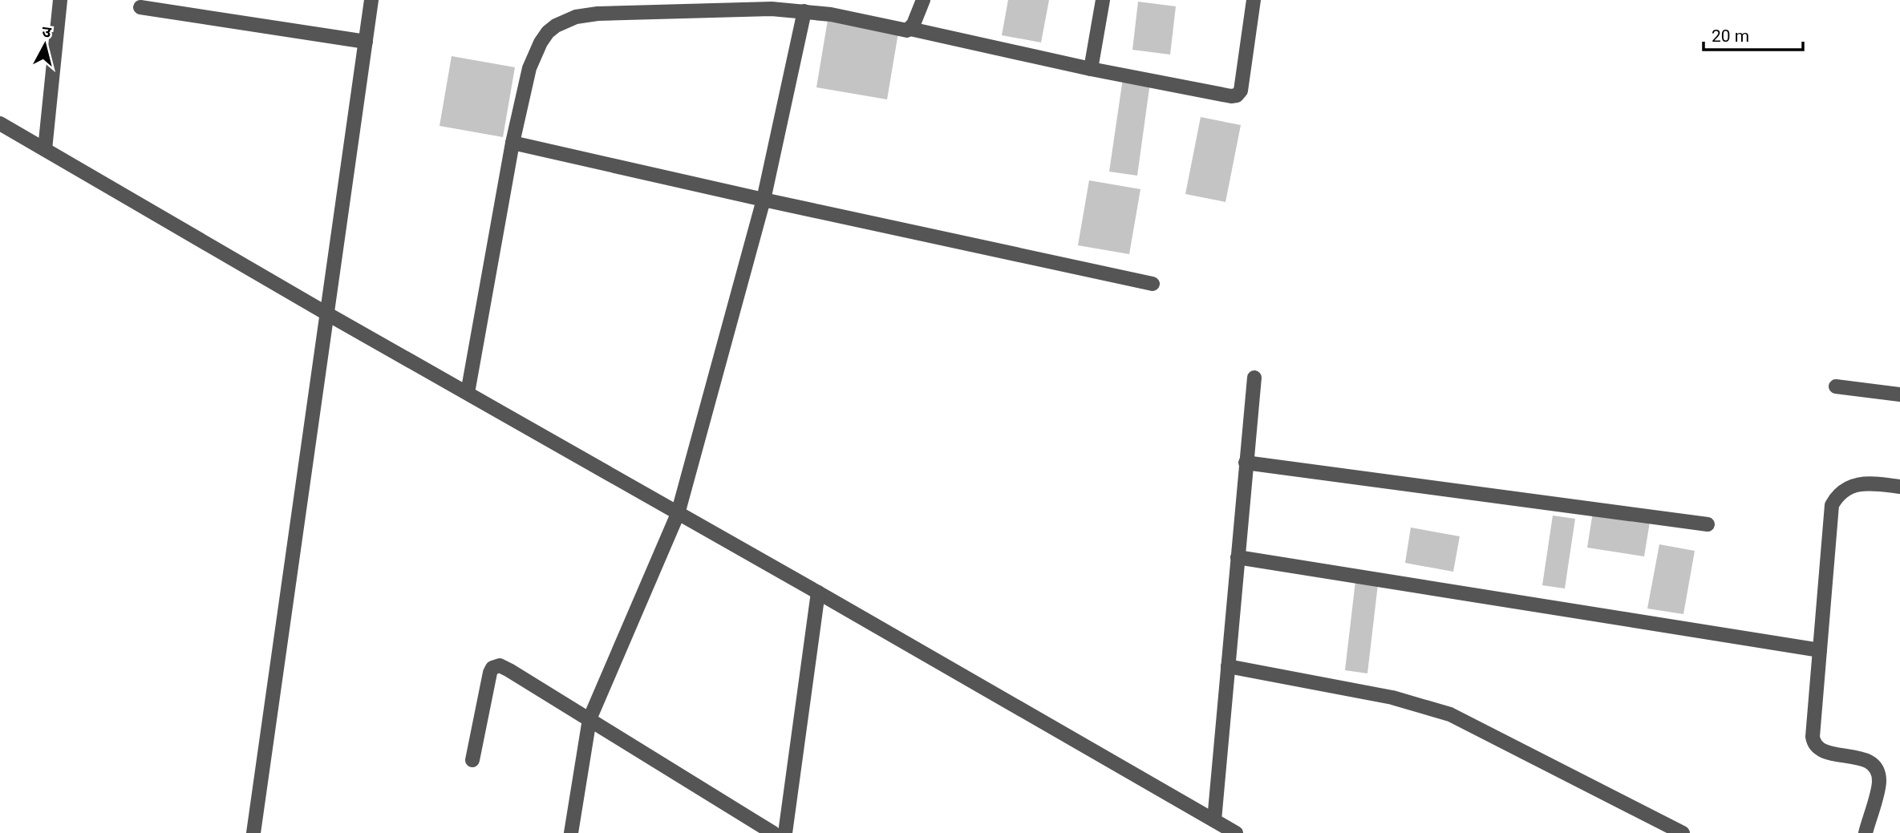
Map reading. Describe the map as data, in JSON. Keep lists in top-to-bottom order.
{
  "scale_bar": "20 m",
  "north": "top"
}
